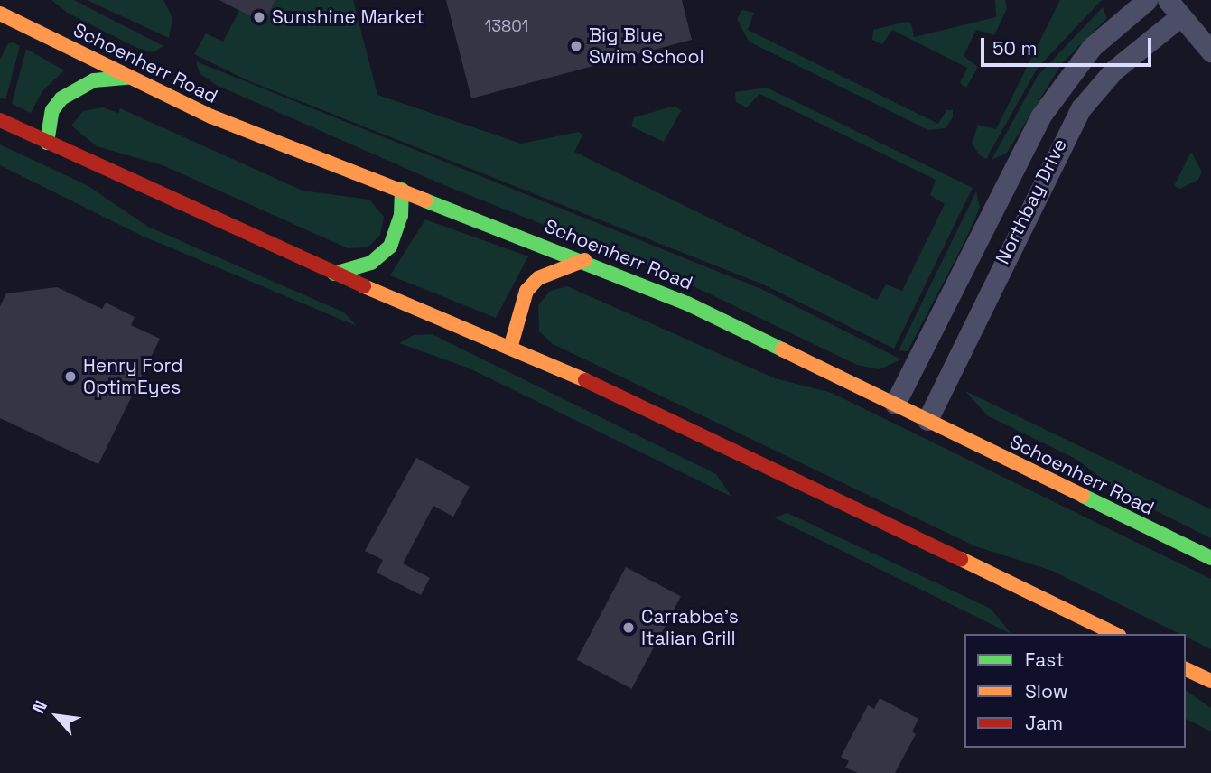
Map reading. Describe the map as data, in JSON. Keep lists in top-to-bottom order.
{
  "streets": {
    "main road": ["Schoenherr Road"],
    "street": ["Northbay Drive"]
  },
  "crossings": [
    ["Schoenherr Road", "Northbay Drive"]
  ],
  "places": [
    "Sunshine Market",
    "Big Blue Swim School",
    "Henry Ford OptimEyes",
    "Carrabba's Italian Grill"
  ],
  "house_numbers": ["13801"],
  "legend": ["Fast", "Slow", "Jam"],
  "scale_bar": "50 m",
  "north": "top left"
}
